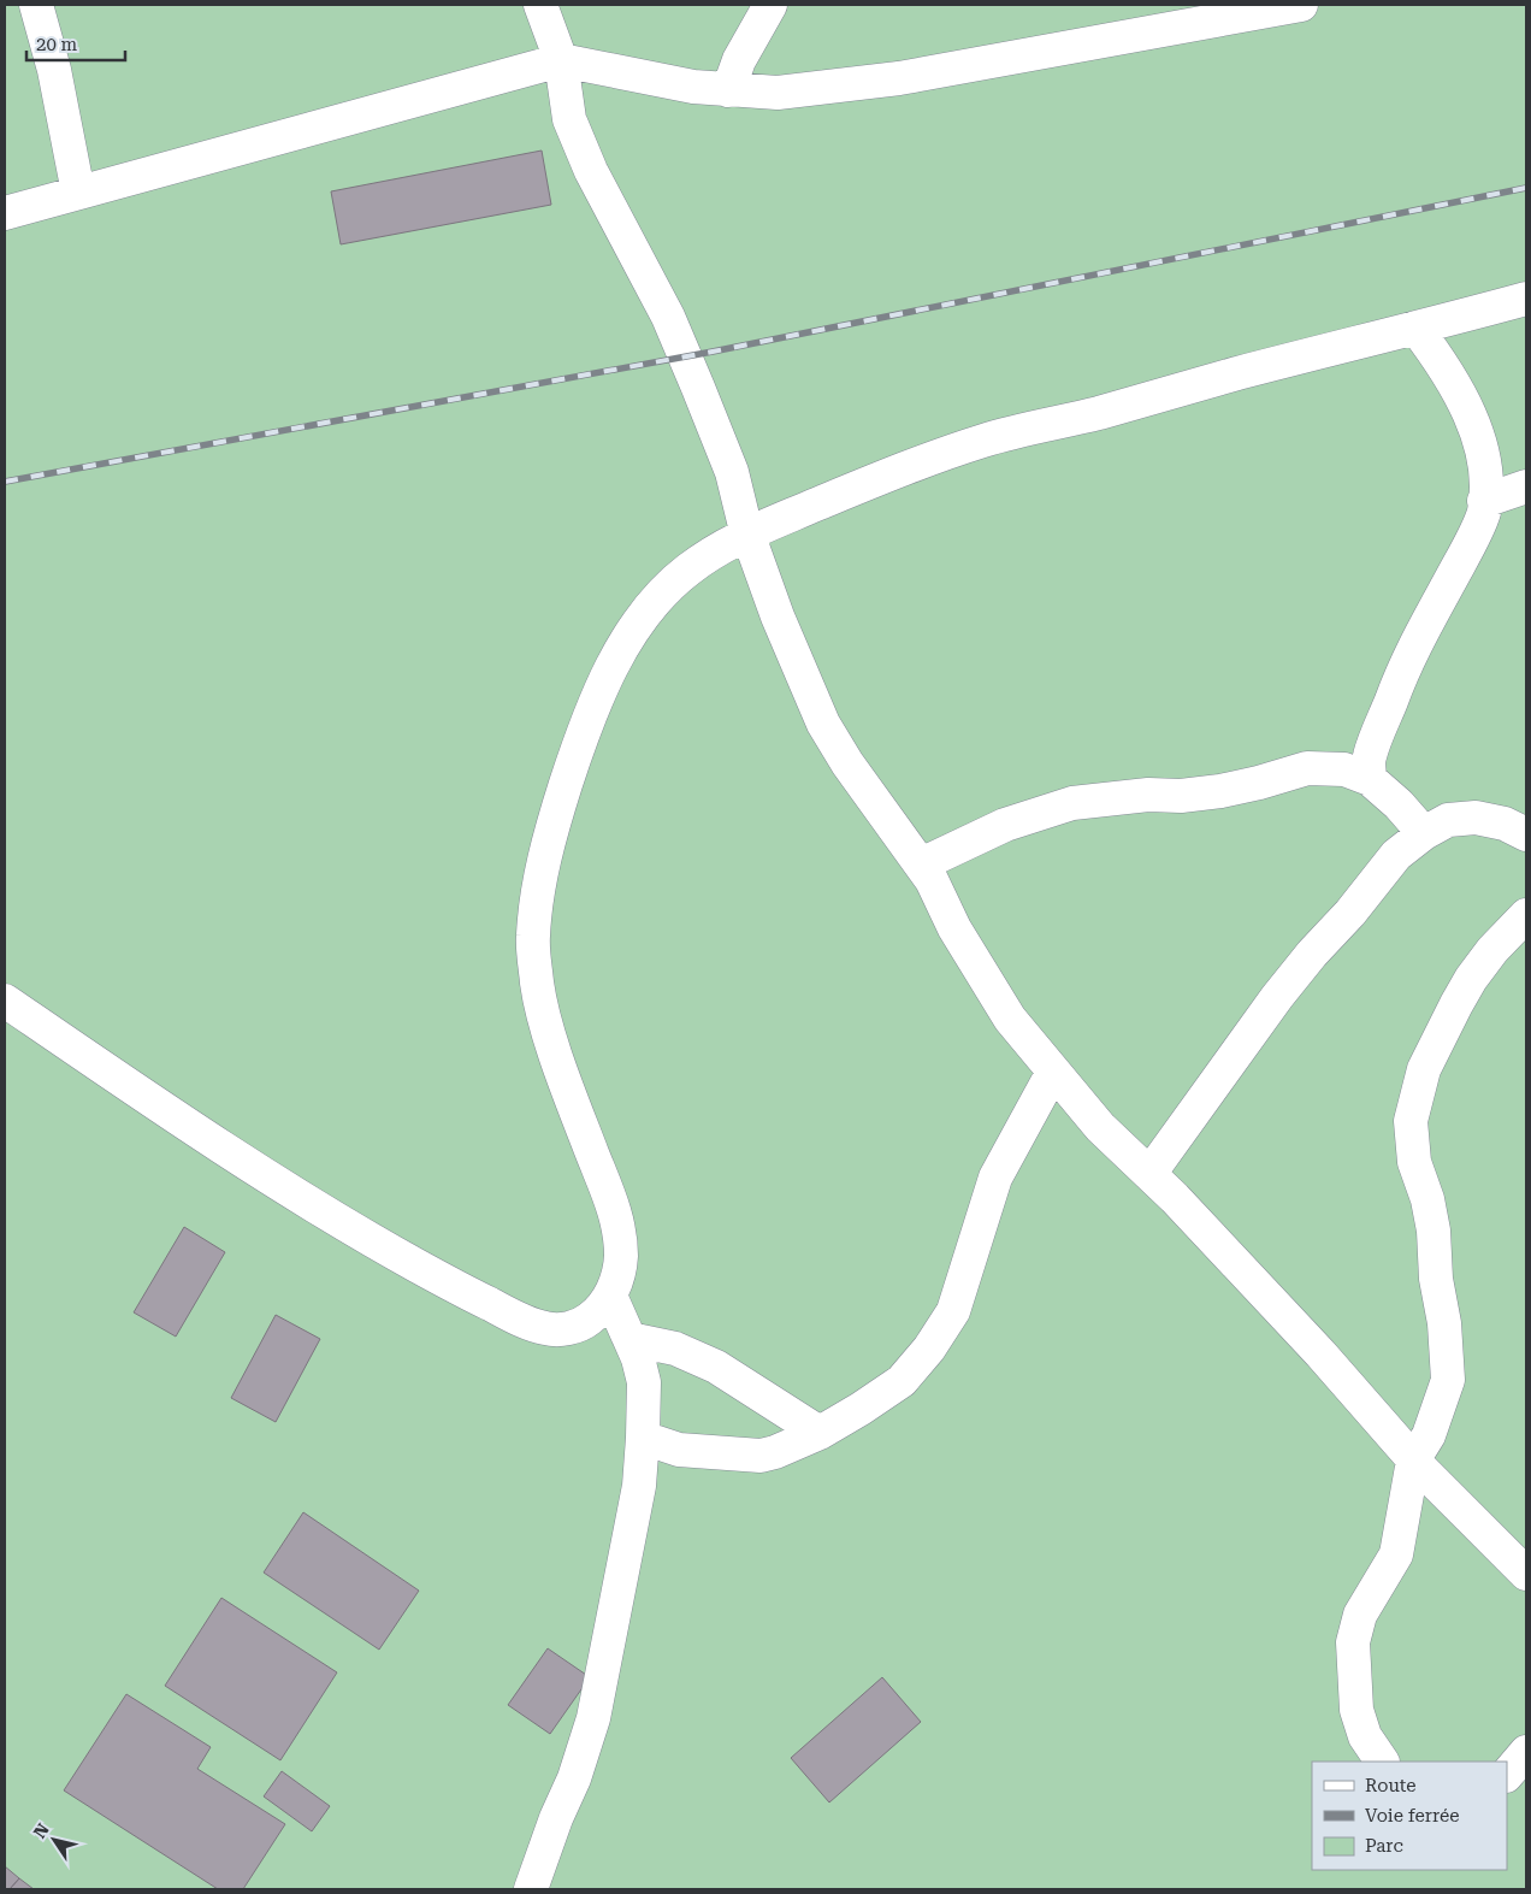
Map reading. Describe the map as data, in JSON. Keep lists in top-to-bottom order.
{
  "legend": ["Route", "Voie ferrée", "Parc"],
  "scale_bar": "20 m",
  "north": "top left"
}
